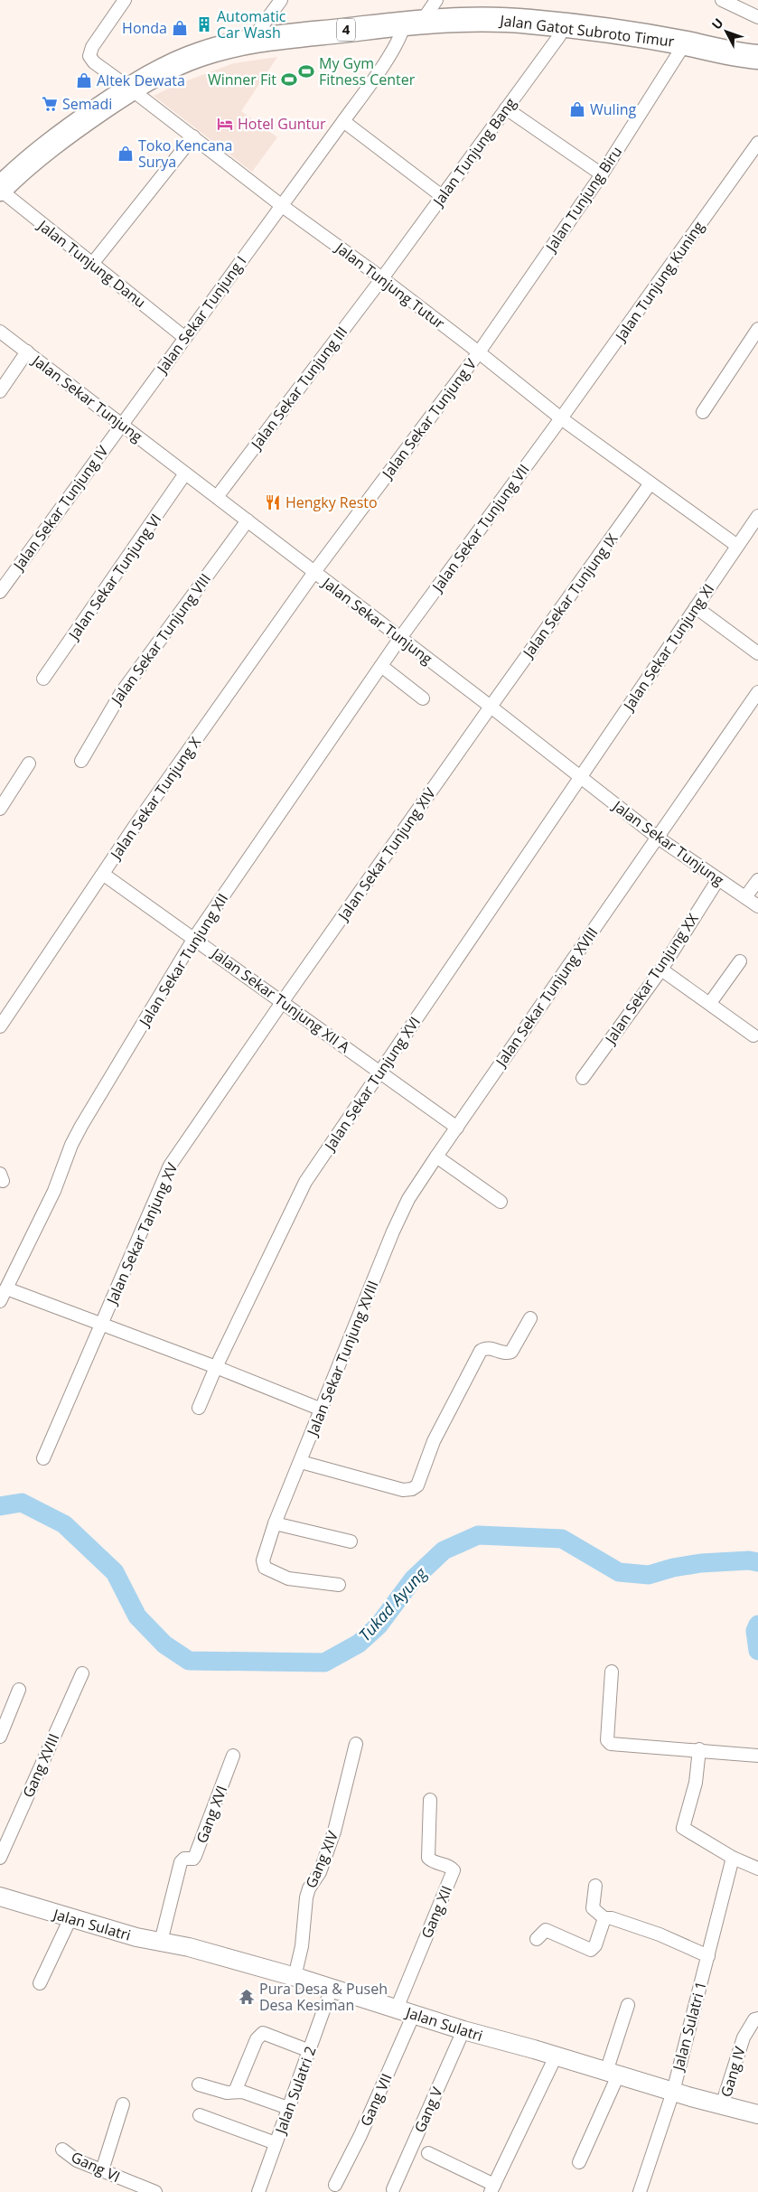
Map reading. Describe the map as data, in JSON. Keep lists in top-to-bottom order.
{
  "streets": {
    "highway": ["4", "Jalan Gatot Subroto Timur"],
    "main road": ["Jalan Sulatri"],
    "street": [
      "Jalan Tunjung Bang",
      "Jalan Tunjung Biru",
      "Jalan Tunjung Danu",
      "Jalan Tunjung Kuning",
      "Jalan Tunjung Tutur",
      "Jalan Sekar Tunjung I",
      "Jalan Sekar Tunjung III",
      "Jalan Sekar Tunjung",
      "Jalan Sekar Tunjung V",
      "Jalan Sekar Tunjung IV",
      "Jalan Sekar Tunjung VII",
      "Jalan Sekar Tunjung VI",
      "Jalan Sekar Tunjung IX",
      "Jalan Sekar Tunjung VIII",
      "Jalan Sekar Tunjung XI",
      "Jalan Sekar Tunjung X",
      "Jalan Sekar Tunjung XIV",
      "Jalan Sekar Tunjung XII",
      "Jalan Sekar Tunjung XX",
      "Jalan Sekar Tunjung XVIII",
      "Jalan Sekar Tunjung XII A",
      "Jalan Sekar Tunjung XVI",
      "Jalan Sekar Tanjung XV",
      "Gang XVIII",
      "Gang XVI",
      "Gang XIV",
      "Gang XII",
      "Jalan Sulatri 1",
      "Gang IV",
      "Jalan Sulatri 2",
      "Gang VII",
      "Gang V",
      "Gang VI"
    ]
  },
  "crossings": [
    ["4", "Jalan Gatot Subroto Timur"],
    ["Jalan Gatot Subroto Timur", "Jalan Tunjung Bang"],
    ["Jalan Gatot Subroto Timur", "Jalan Tunjung Biru"],
    ["Jalan Gatot Subroto Timur", "Jalan Tunjung Danu"],
    ["Jalan Gatot Subroto Timur", "Jalan Tunjung Tutur"],
    ["Jalan Gatot Subroto Timur", "Jalan Sekar Tunjung I"],
    ["Jalan Tunjung Bang", "Jalan Tunjung Tutur"],
    ["Jalan Tunjung Bang", "Jalan Sekar Tunjung III"],
    ["Jalan Tunjung Biru", "Jalan Tunjung Tutur"],
    ["Jalan Tunjung Biru", "Jalan Sekar Tunjung V"],
    ["Jalan Tunjung Danu", "Jalan Sekar Tunjung I"],
    ["Jalan Tunjung Kuning", "Jalan Tunjung Tutur"],
    ["Jalan Tunjung Kuning", "Jalan Sekar Tunjung VII"],
    ["Jalan Tunjung Tutur", "Jalan Sekar Tunjung I"],
    ["Jalan Tunjung Tutur", "Jalan Sekar Tunjung III"],
    ["Jalan Tunjung Tutur", "Jalan Sekar Tunjung V"],
    ["Jalan Tunjung Tutur", "Jalan Sekar Tunjung VII"],
    ["Jalan Tunjung Tutur", "Jalan Sekar Tunjung IX"],
    ["Jalan Tunjung Tutur", "Jalan Sekar Tunjung XI"],
    ["Jalan Sekar Tunjung I", "Jalan Sekar Tunjung"],
    ["Jalan Sekar Tunjung I", "Jalan Sekar Tunjung IV"],
    ["Jalan Sekar Tunjung III", "Jalan Sekar Tunjung"],
    ["Jalan Sekar Tunjung", "Jalan Sekar Tunjung V"],
    ["Jalan Sekar Tunjung", "Jalan Sekar Tunjung IV"],
    ["Jalan Sekar Tunjung", "Jalan Sekar Tunjung VII"],
    ["Jalan Sekar Tunjung", "Jalan Sekar Tunjung VI"],
    ["Jalan Sekar Tunjung", "Jalan Sekar Tunjung IX"],
    ["Jalan Sekar Tunjung", "Jalan Sekar Tunjung VIII"],
    ["Jalan Sekar Tunjung", "Jalan Sekar Tunjung XI"],
    ["Jalan Sekar Tunjung", "Jalan Sekar Tunjung X"],
    ["Jalan Sekar Tunjung", "Jalan Sekar Tunjung XIV"],
    ["Jalan Sekar Tunjung", "Jalan Sekar Tunjung XII"],
    ["Jalan Sekar Tunjung", "Jalan Sekar Tunjung XX"],
    ["Jalan Sekar Tunjung", "Jalan Sekar Tunjung XVIII"],
    ["Jalan Sekar Tunjung", "Jalan Sekar Tunjung XVI"],
    ["Jalan Sekar Tunjung V", "Jalan Sekar Tunjung X"],
    ["Jalan Sekar Tunjung VII", "Jalan Sekar Tunjung XII"],
    ["Jalan Sekar Tunjung IX", "Jalan Sekar Tunjung XIV"],
    ["Jalan Sekar Tunjung XI", "Jalan Sekar Tunjung XVI"],
    ["Jalan Sekar Tunjung X", "Jalan Sekar Tunjung XII A"],
    ["Jalan Sekar Tunjung XIV", "Jalan Sekar Tunjung XII A"],
    ["Jalan Sekar Tunjung XIV", "Jalan Sekar Tanjung XV"],
    ["Jalan Sekar Tunjung XII", "Jalan Sekar Tunjung XII A"],
    ["Jalan Sekar Tunjung XVIII", "Jalan Sekar Tunjung XII A"],
    ["Jalan Sekar Tunjung XII A", "Jalan Sekar Tunjung XVI"],
    ["Jalan Sekar Tunjung XII A", "Jalan Sekar Tanjung XV"],
    ["Gang XVI", "Jalan Sulatri"],
    ["Gang XIV", "Jalan Sulatri"],
    ["Gang XII", "Jalan Sulatri"],
    ["Jalan Sulatri", "Jalan Sulatri 1"],
    ["Jalan Sulatri", "Gang IV"],
    ["Jalan Sulatri", "Jalan Sulatri 2"],
    ["Jalan Sulatri", "Gang VII"],
    ["Jalan Sulatri", "Gang V"]
  ],
  "water": ["Tukad Ayung"],
  "places": {
    "building": ["Automatic Car Wash"],
    "shop": [
      "Honda",
      "Altek Dewata",
      "Wuling",
      "Toko Kencana Surya"
    ],
    "sports": ["My Gym Fitness Center", "Winner Fit"],
    "supermarket": ["Semadi"],
    "hotel": ["Hotel Guntur"],
    "restaurant": ["Hengky Resto"],
    "temple": ["Pura Desa & Puseh Desa Kesiman"]
  },
  "north": "top left"
}
